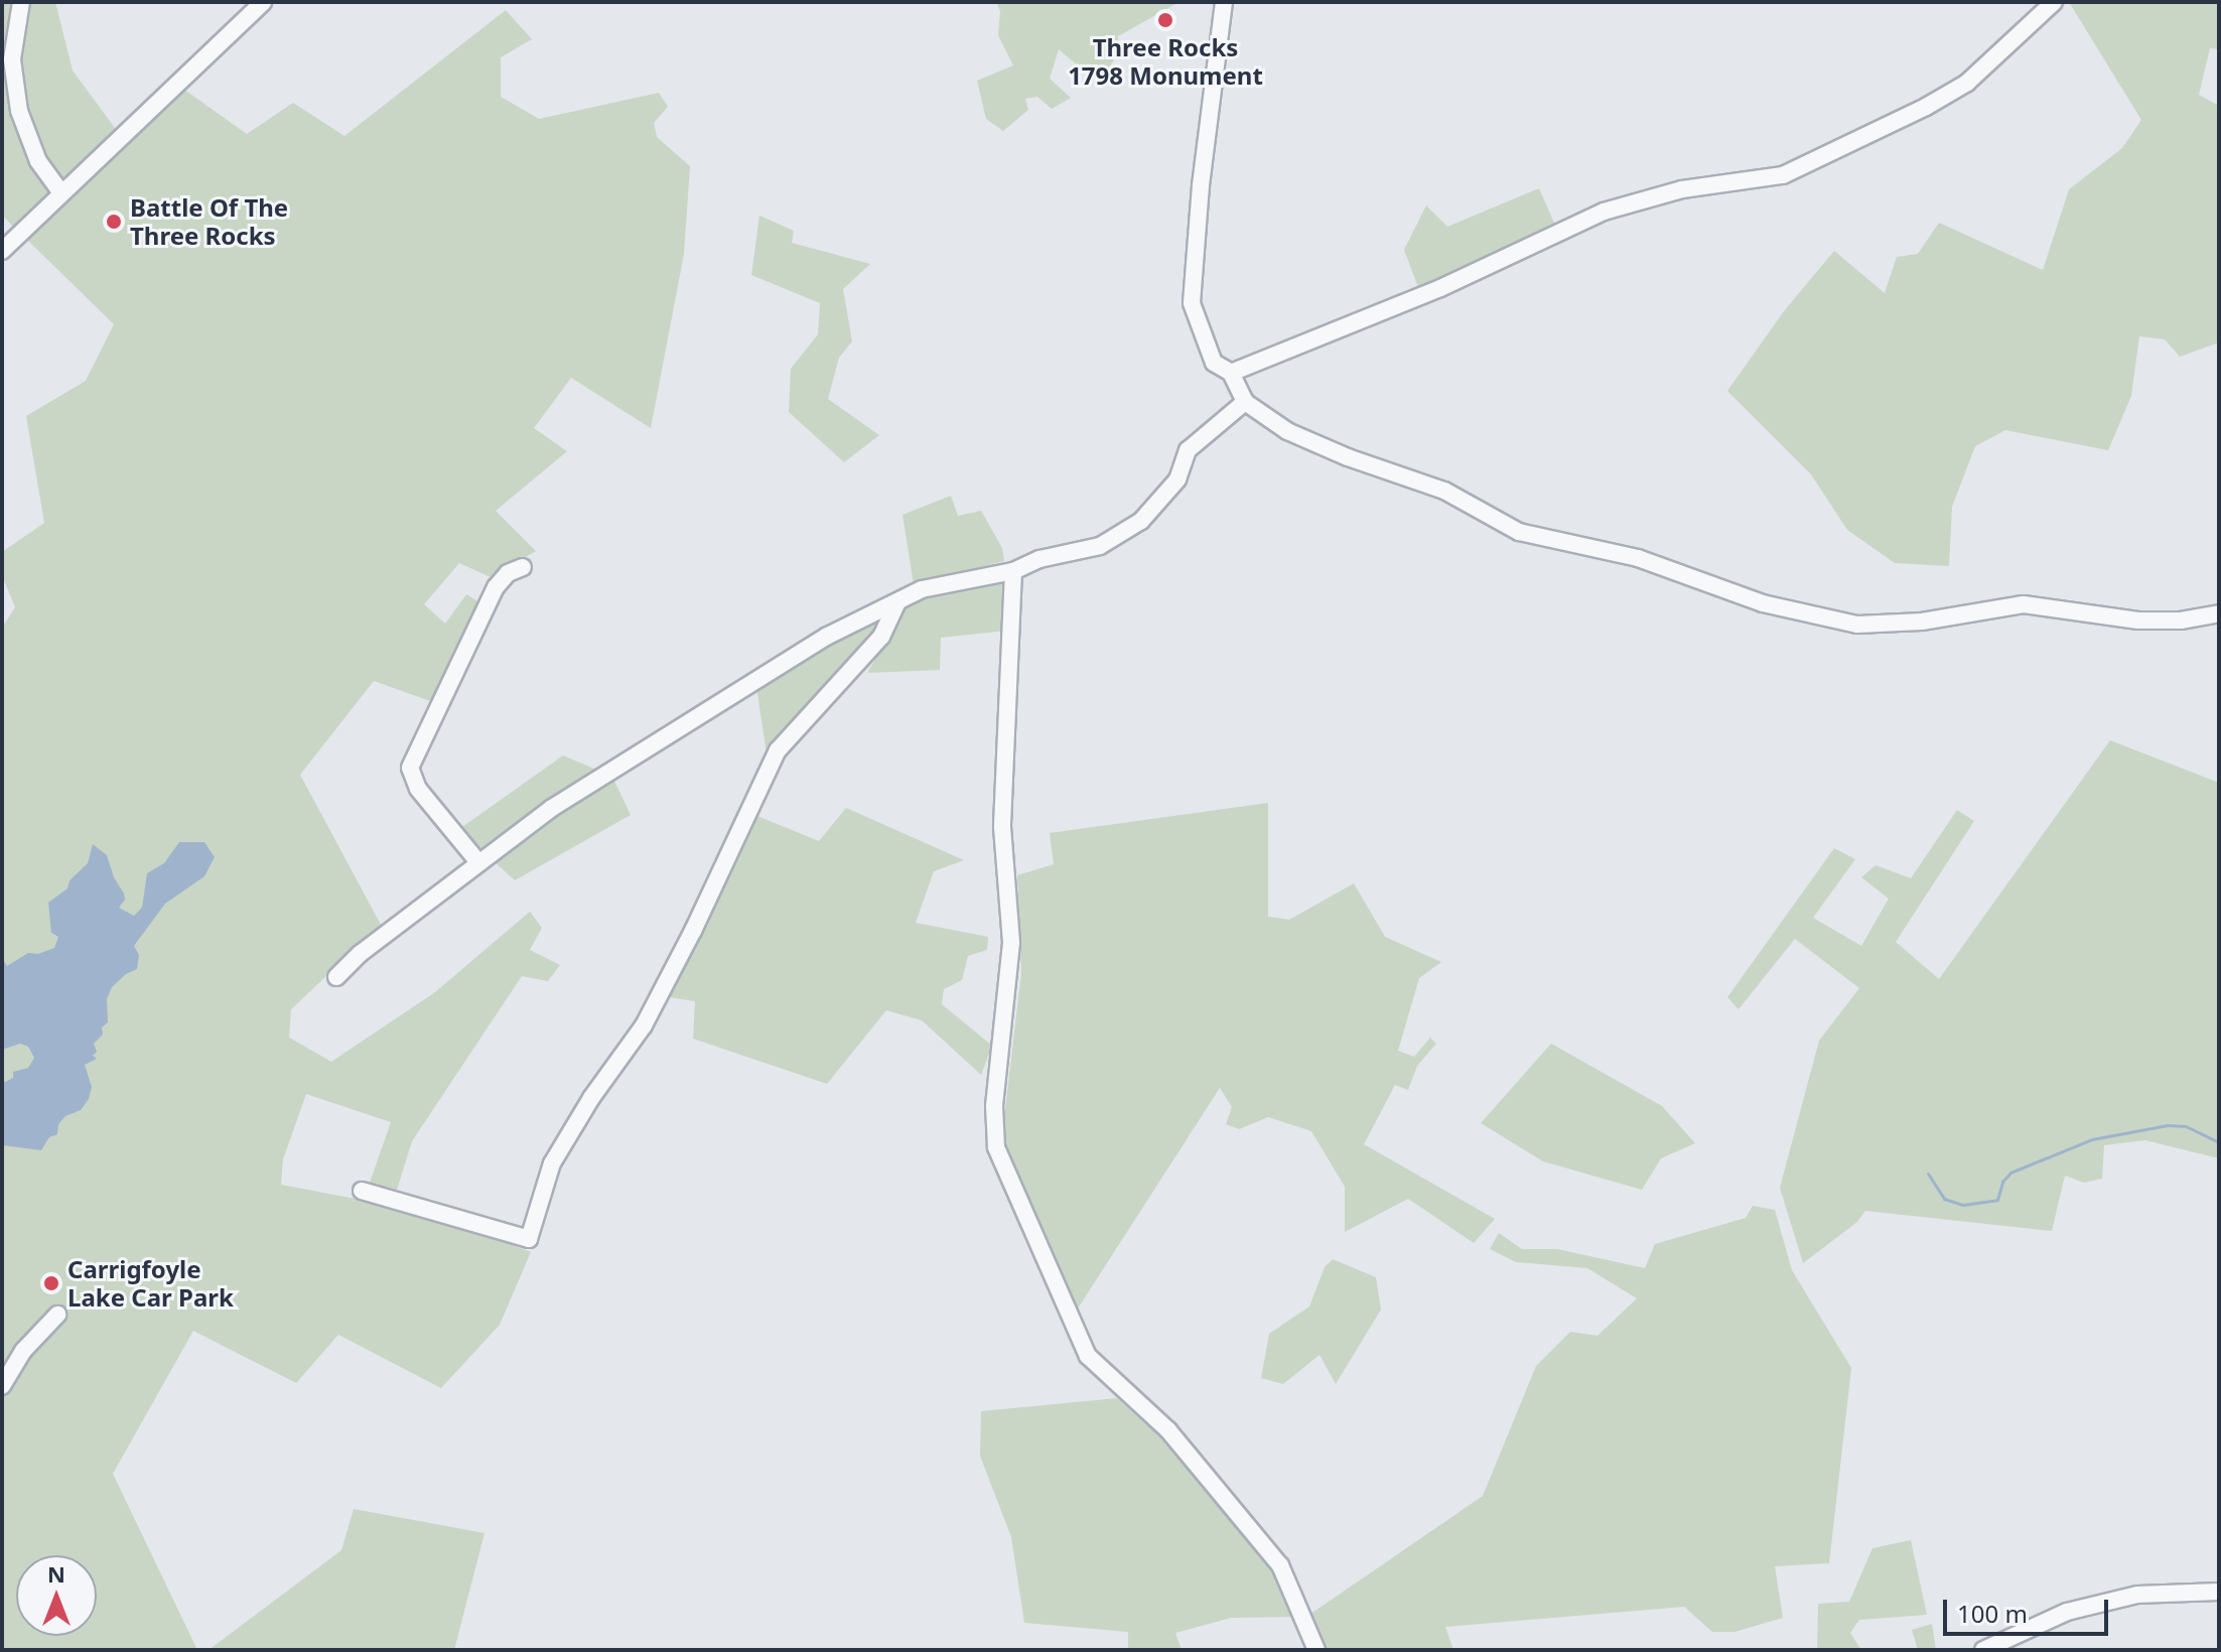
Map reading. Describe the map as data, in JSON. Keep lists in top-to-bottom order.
{
  "places": ["Three Rocks 1798 Monument", "Battle Of The Three Rocks", "Carrigfoyle Lake Car Park"],
  "scale_bar": "100 m",
  "north": "top"
}
